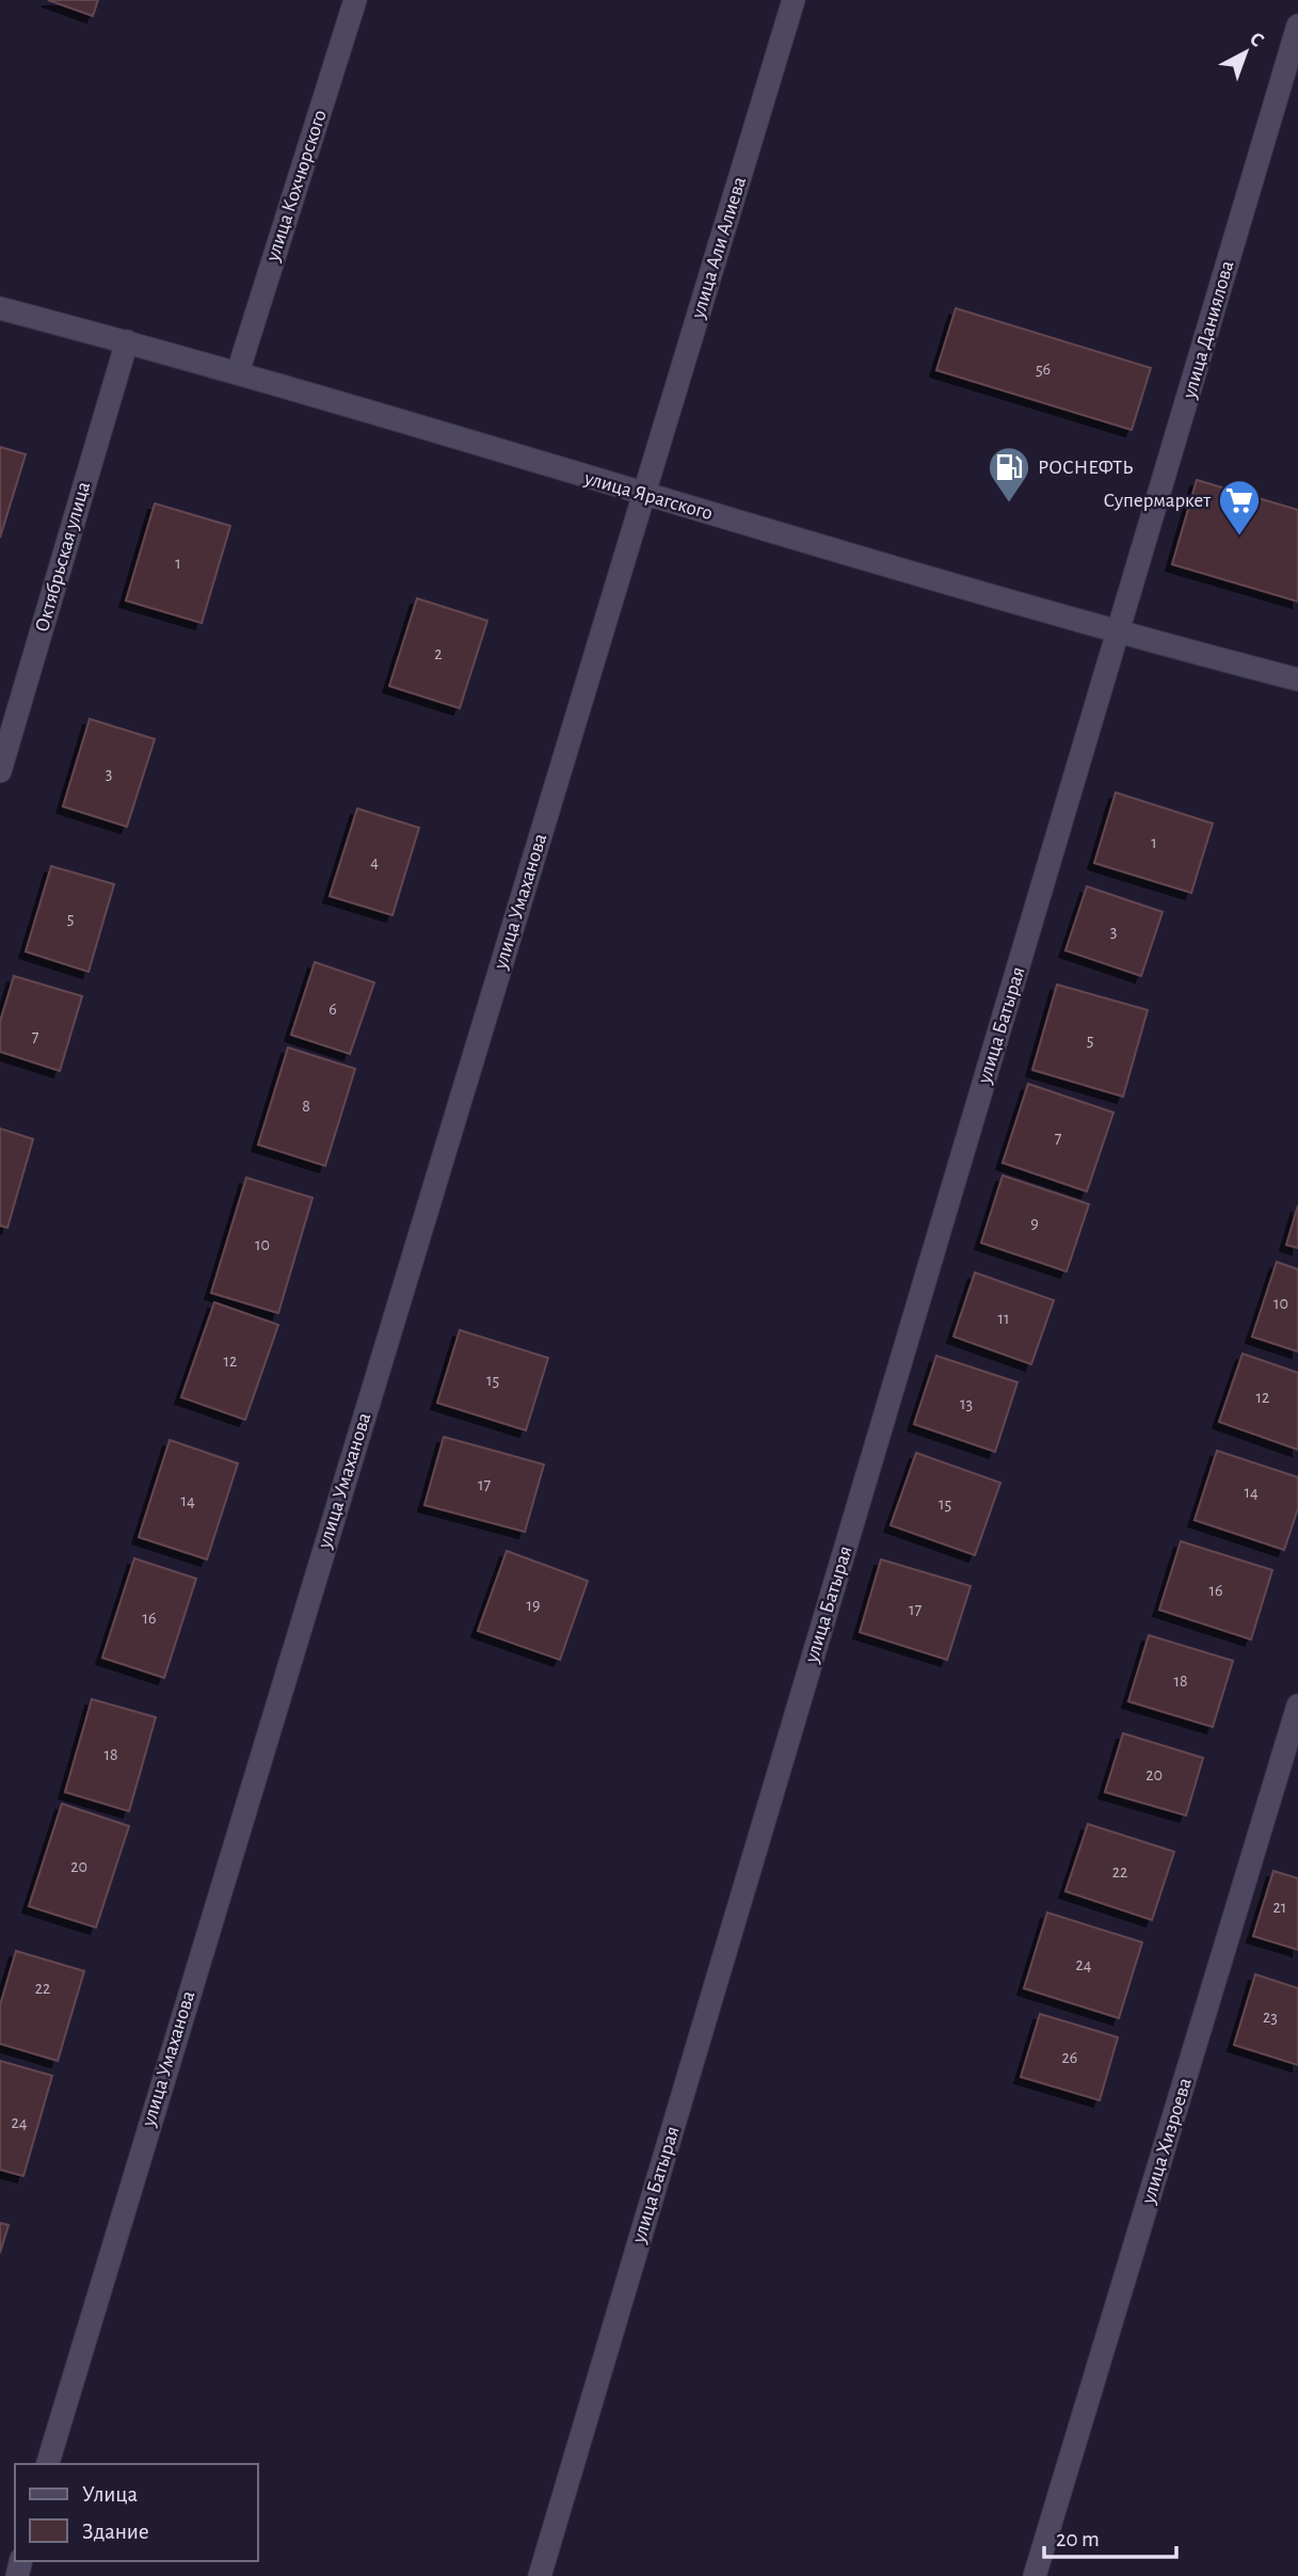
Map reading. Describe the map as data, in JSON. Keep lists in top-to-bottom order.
{
  "streets": {
    "street": [
      "улица Кохчюрского",
      "улица Али Алиева",
      "улица Даниялова",
      "улица Ярагского",
      "Октябрьская улица",
      "улица Умаханова",
      "улица Батырая",
      "улица Хизроева"
    ]
  },
  "crossings": [
    ["улица Кохчюрского", "улица Ярагского"],
    ["улица Али Алиева", "улица Ярагского"],
    ["улица Али Алиева", "улица Умаханова"],
    ["улица Даниялова", "улица Ярагского"],
    ["улица Даниялова", "улица Батырая"],
    ["улица Ярагского", "Октябрьская улица"],
    ["улица Ярагского", "улица Умаханова"],
    ["улица Ярагского", "улица Батырая"]
  ],
  "places": {
    "fuel station": ["РОСНЕФТЬ"],
    "supermarket": ["Супермаркет"]
  },
  "house_numbers": [
    "56",
    "1",
    "2",
    "3",
    "1",
    "4",
    "5",
    "3",
    "6",
    "7",
    "5",
    "8",
    "7",
    "9",
    "10",
    "10",
    "11",
    "12",
    "15",
    "12",
    "13",
    "17",
    "14",
    "14",
    "15",
    "16",
    "19",
    "17",
    "16",
    "18",
    "18",
    "20",
    "20",
    "22",
    "21",
    "24",
    "22",
    "23",
    "26",
    "24"
  ],
  "legend": ["Улица", "Здание"],
  "scale_bar": "20 m",
  "north": "top right"
}
